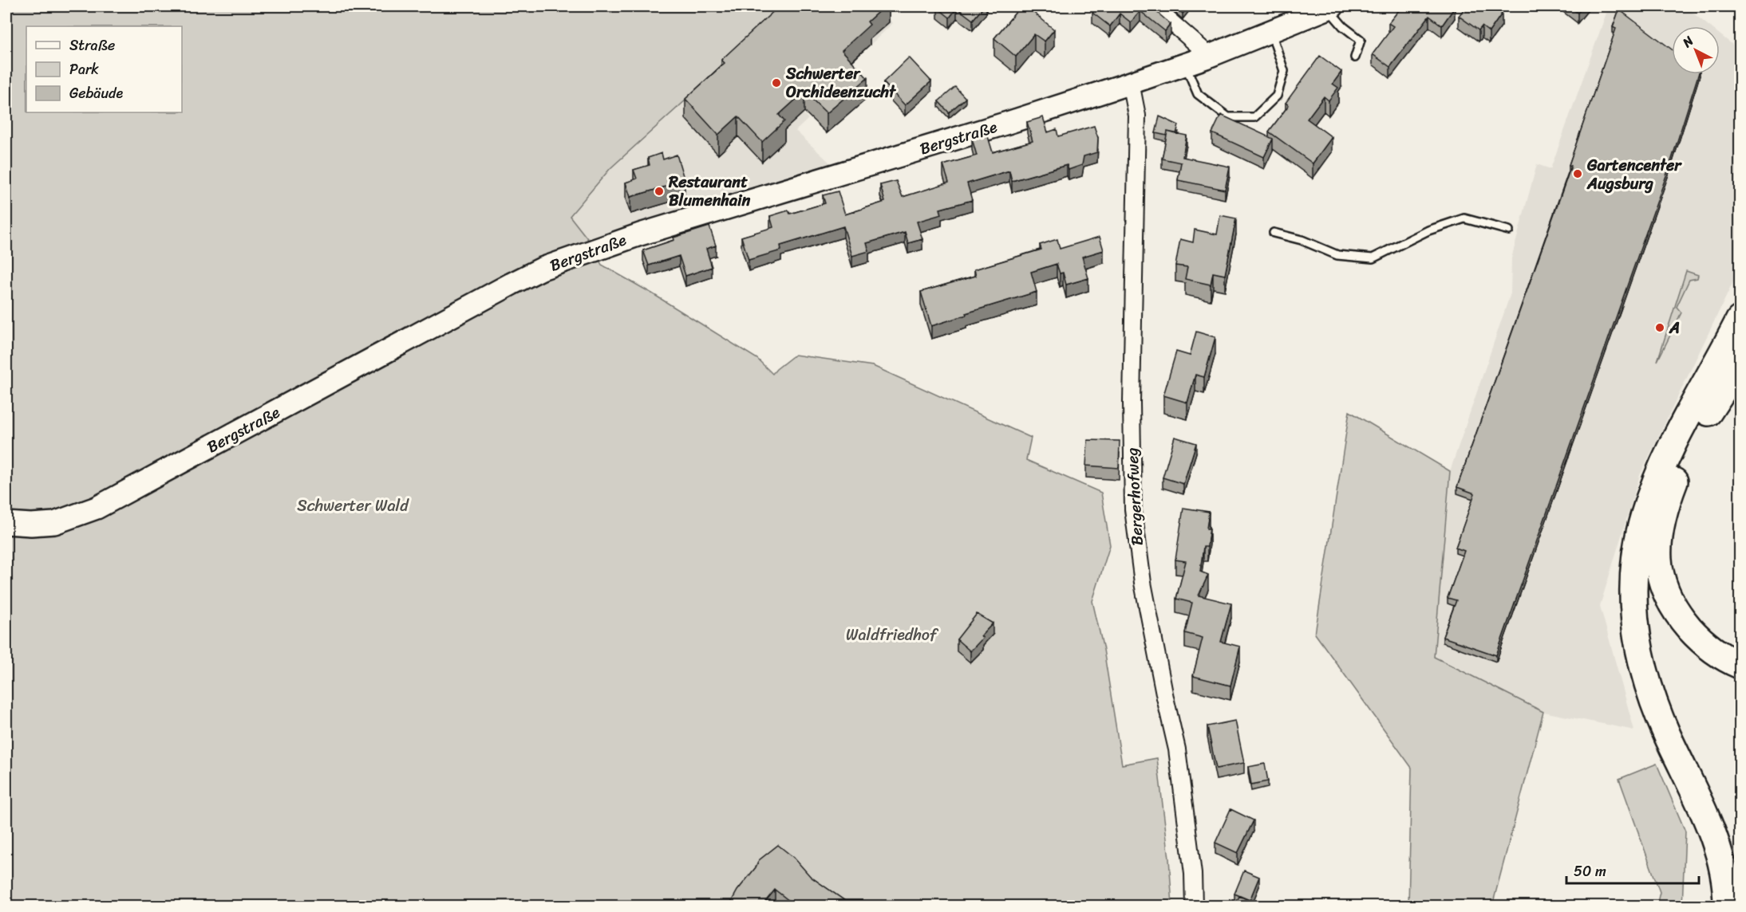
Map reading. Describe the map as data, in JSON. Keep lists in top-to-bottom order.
{
  "streets": {
    "main road": ["Bergstraße"],
    "street": ["Bergerhofweg"]
  },
  "crossings": [
    ["Bergstraße", "Bergerhofweg"]
  ],
  "parks": ["Schwerter Wald", "Waldfriedhof"],
  "places": [
    "Schwerter Orchideenzucht",
    "Gartencenter Augsburg",
    "Restaurant Blumenhain",
    "A"
  ],
  "legend": ["Straße", "Park", "Gebäude"],
  "scale_bar": "50 m",
  "north": "top left"
}
